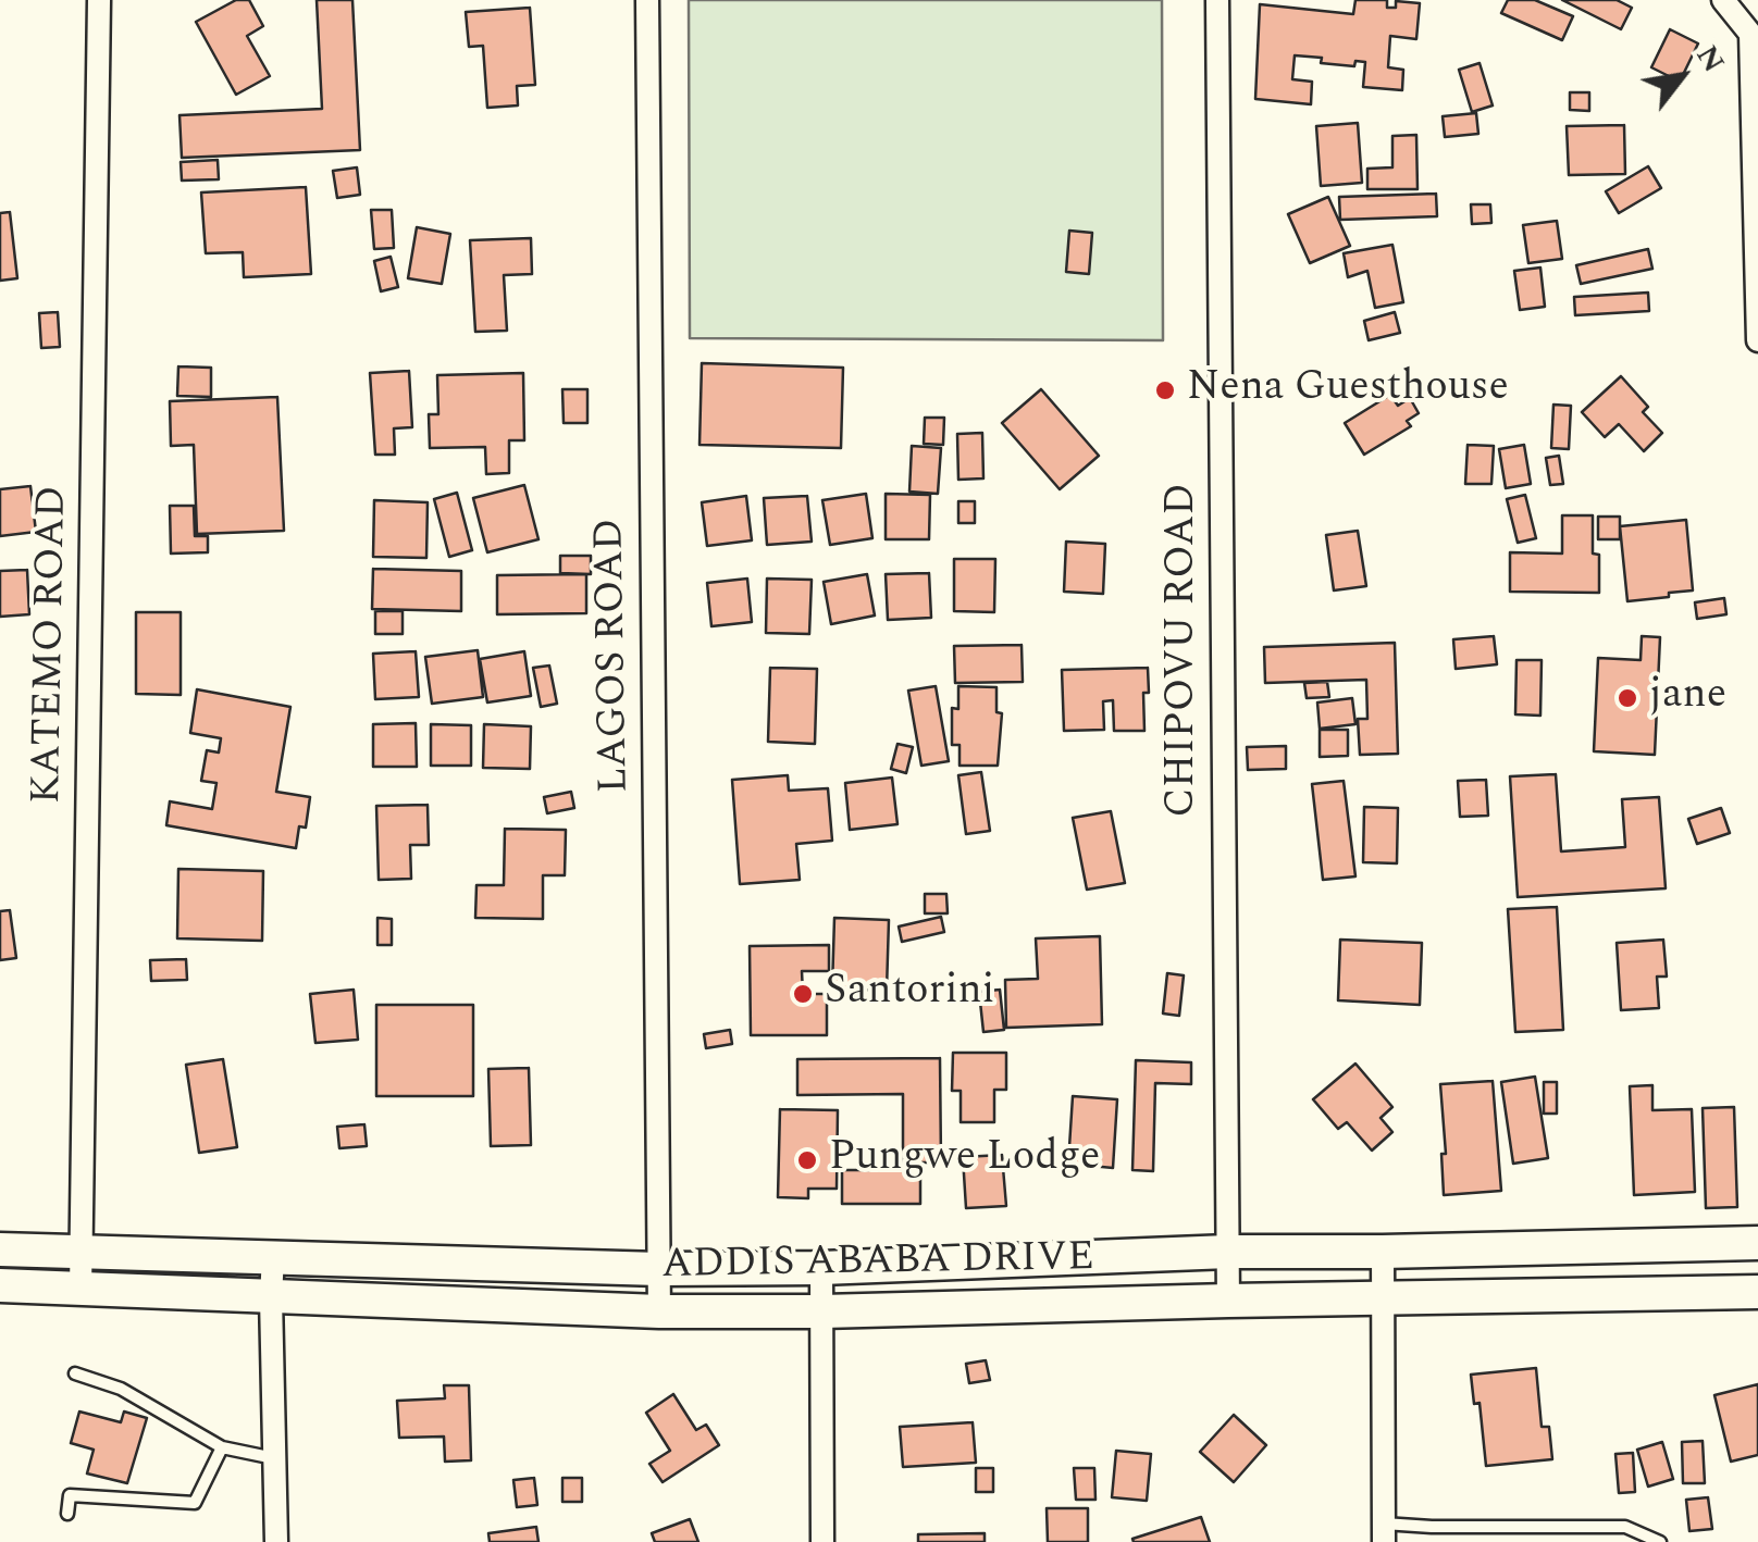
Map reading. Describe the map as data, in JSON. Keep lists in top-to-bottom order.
{
  "streets": {
    "main road": ["ADDIS ABABA DRIVE"],
    "street": ["KATEMO ROAD", "CHIPOVU ROAD", "LAGOS ROAD"]
  },
  "crossings": [
    ["KATEMO ROAD", "ADDIS ABABA DRIVE"],
    ["CHIPOVU ROAD", "ADDIS ABABA DRIVE"],
    ["LAGOS ROAD", "ADDIS ABABA DRIVE"]
  ],
  "places": [
    "Nena Guesthouse",
    "jane",
    "Santorini",
    "Pungwe Lodge"
  ],
  "north": "top right"
}
